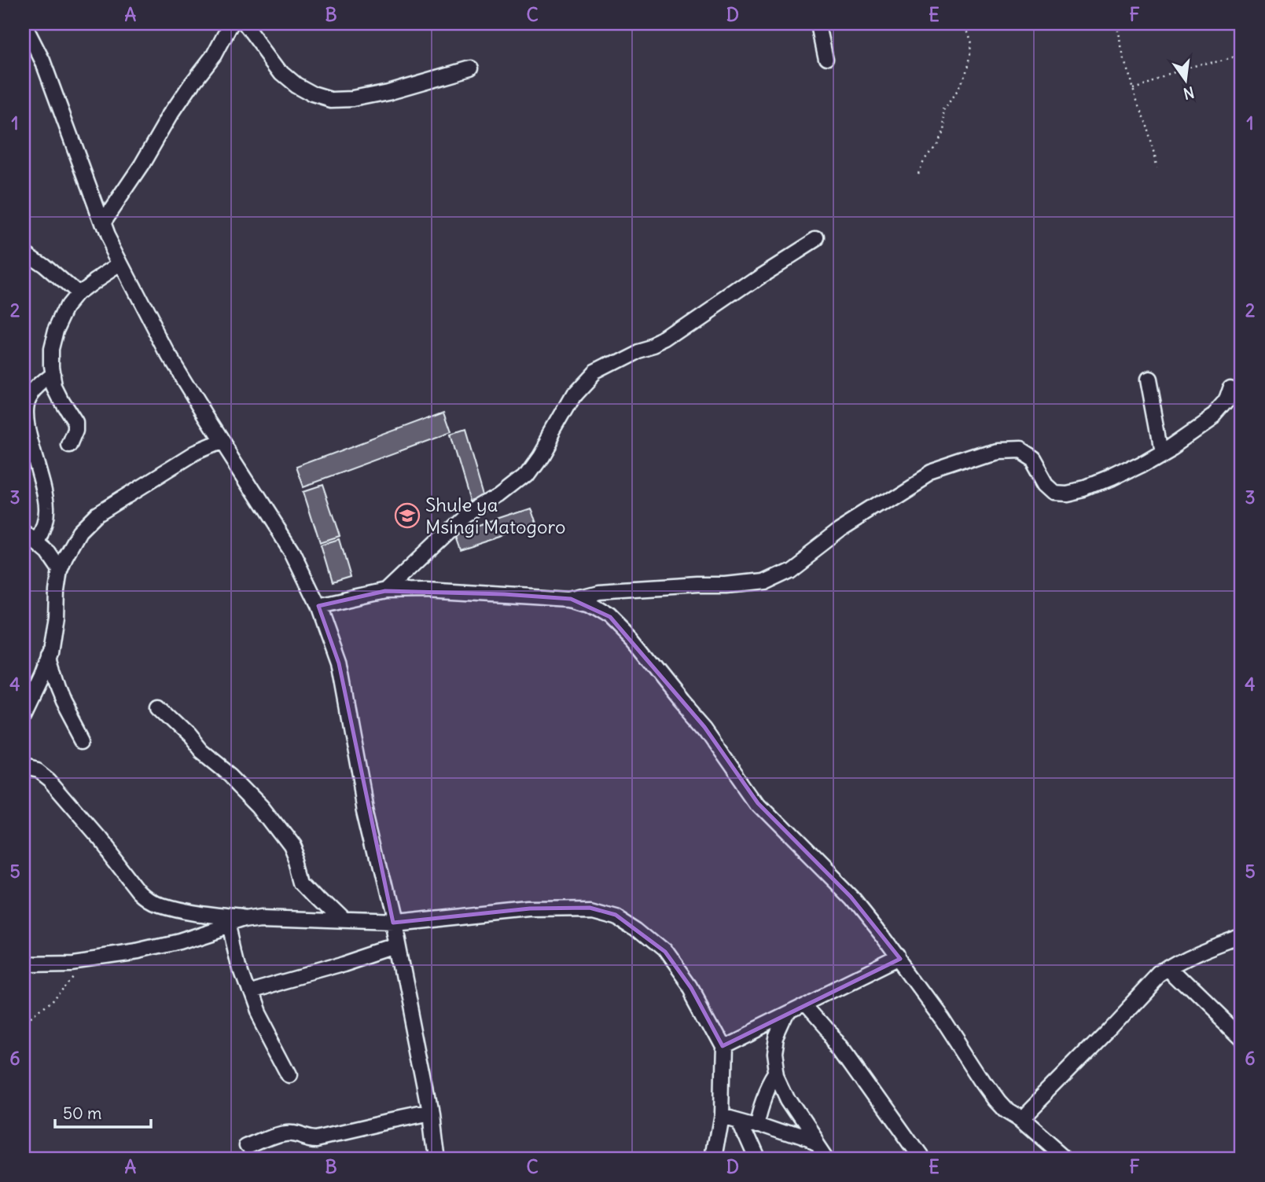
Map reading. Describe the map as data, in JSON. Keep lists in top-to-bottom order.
{
  "places": {
    "school or university": ["Shule ya Msingi Matogoro"]
  },
  "scale_bar": "50 m",
  "north": "bottom",
  "grid": {
    "columns": [
      "A",
      "B",
      "C",
      "D",
      "E",
      "F"
    ],
    "rows": [
      "1",
      "2",
      "3",
      "4",
      "5",
      "6"
    ]
  }
}
